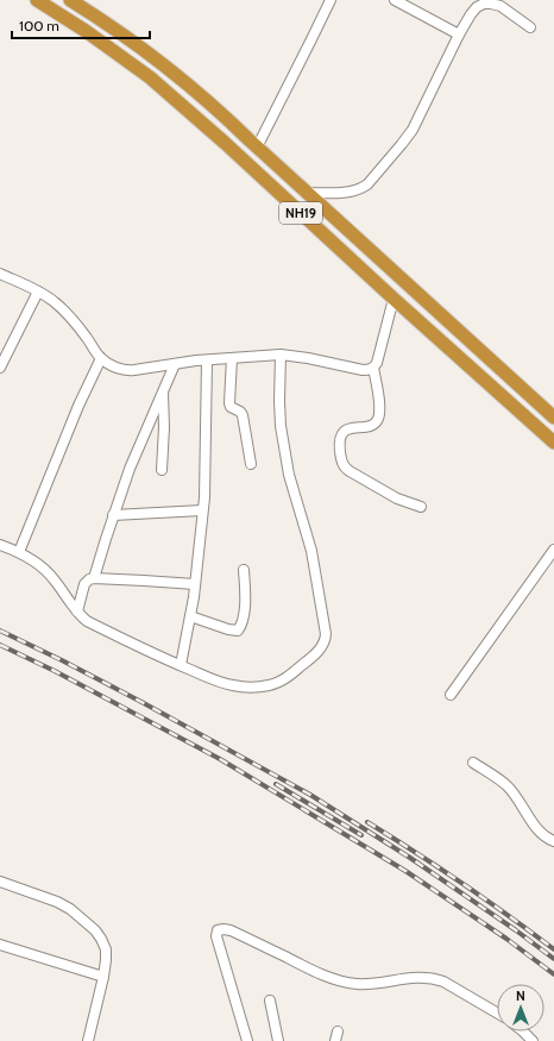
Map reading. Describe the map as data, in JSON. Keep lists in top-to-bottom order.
{
  "streets": {
    "highway": ["NH19"]
  },
  "scale_bar": "100 m",
  "north": "top"
}
